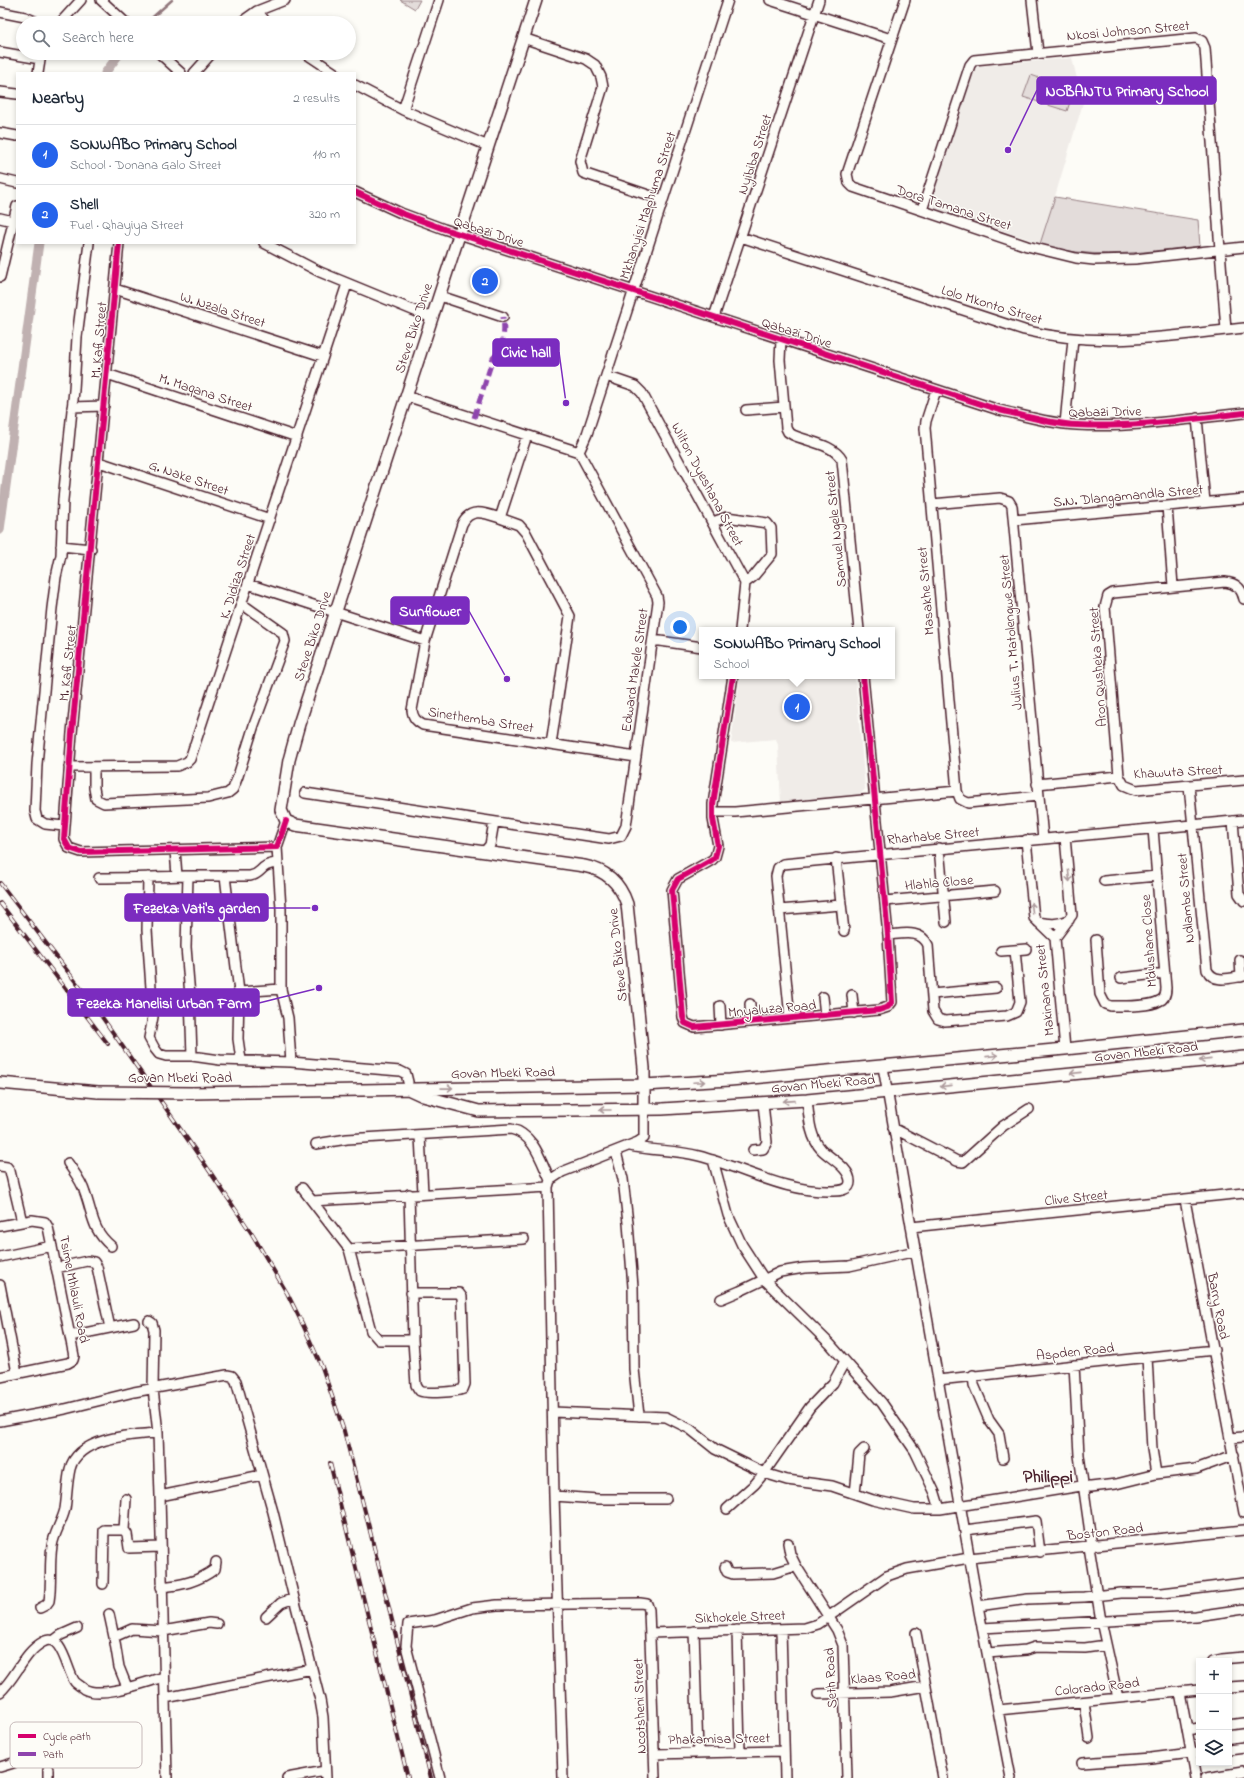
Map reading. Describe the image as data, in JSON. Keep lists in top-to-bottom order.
{
  "streets": {
    "main road": ["Steve Biko Drive", "Govan Mbeki Road"],
    "street": [
      "Nkosi Johnson Street",
      "Nyibiba Street",
      "Mkhanyisi Maphuma Street",
      "Dora Tamana Street",
      "Qabazi Drive",
      "Lolo Mkonto Street",
      "W. Nzala Street",
      "M. Kafi Street",
      "M. Maqana Street",
      "G. Nake Street",
      "Wilton Dyeshana Street",
      "S.N. Dlangamandla Street",
      "Samuel Ngele Street",
      "K. Didiza Street",
      "Masakhe Street",
      "Julius T. Matolengwe Street",
      "Aron Qusheka Street",
      "Edward Makele Street",
      "Sinethemba Street",
      "Khawuta Street",
      "Rharhabe Street",
      "Hlahla Close",
      "Ndlambe Street",
      "Mdushane Close",
      "Makinana Street",
      "Mnyaluza Road",
      "Clive Street",
      "Tsime Mhlauli Road",
      "Barry Road",
      "Aspden Road",
      "Boston Road",
      "Sikhokele Street",
      "Klaas Road",
      "Seth Road",
      "Colorado Road",
      "Ncotsheni Street",
      "Phakamisa Street"
    ]
  },
  "crossings": [
    ["Nkosi Johnson Street", "Dora Tamana Street"],
    ["Nkosi Johnson Street", "Lolo Mkonto Street"],
    ["Nyibiba Street", "Qabazi Drive"],
    ["Nyibiba Street", "Lolo Mkonto Street"],
    ["Mkhanyisi Maphuma Street", "Qabazi Drive"],
    ["Mkhanyisi Maphuma Street", "Wilton Dyeshana Street"],
    ["Mkhanyisi Maphuma Street", "Edward Makele Street"],
    ["Qabazi Drive", "Steve Biko Drive"],
    ["Qabazi Drive", "Samuel Ngele Street"],
    ["Qabazi Drive", "Masakhe Street"],
    ["W. Nzala Street", "M. Kafi Street"],
    ["W. Nzala Street", "K. Didiza Street"],
    ["Steve Biko Drive", "Govan Mbeki Road"],
    ["M. Kafi Street", "M. Maqana Street"],
    ["M. Kafi Street", "G. Nake Street"],
    ["M. Kafi Street", "K. Didiza Street"],
    ["M. Maqana Street", "K. Didiza Street"],
    ["G. Nake Street", "K. Didiza Street"],
    ["S.N. Dlangamandla Street", "Julius T. Matolengwe Street"],
    ["Masakhe Street", "Julius T. Matolengwe Street"],
    ["Julius T. Matolengwe Street", "Rharhabe Street"],
    ["Aron Qusheka Street", "Khawuta Street"],
    ["Edward Makele Street", "Sinethemba Street"],
    ["Khawuta Street", "Ndlambe Street"],
    ["Rharhabe Street", "Ndlambe Street"],
    ["Rharhabe Street", "Mdushane Close"],
    ["Rharhabe Street", "Makinana Street"],
    ["Rharhabe Street", "Mnyaluza Road"],
    ["Hlahla Close", "Mnyaluza Road"],
    ["Makinana Street", "Govan Mbeki Road"],
    ["Clive Street", "Barry Road"],
    ["Barry Road", "Aspden Road"],
    ["Boston Road", "Sikhokele Street"],
    ["Sikhokele Street", "Seth Road"],
    ["Sikhokele Street", "Ncotsheni Street"],
    ["Klaas Road", "Seth Road"],
    ["Ncotsheni Street", "Phakamisa Street"]
  ],
  "districts": ["Philippi"],
  "places": [
    "NOBANTU Primary School",
    "Civic hall",
    "Sunflower",
    "Fezeka: Vati's garden",
    "Fezeka: Manelisi Urban Farm"
  ],
  "legend": ["Cycle path", "Path"],
  "page": {
    "search": "Search here",
    "heading": ["Nearby", "2 results"],
    "list": [
      {
        "mark": "1",
        "name": "SONWABO Primary School",
        "note": "School · Donana Galo Street",
        "value": "110 m"
      },
      {
        "mark": "2",
        "name": "Shell",
        "note": "Fuel · Qhayiya Street",
        "value": "320 m"
      }
    ],
    "pins": ["2", "1"],
    "popup": ["SONWABO Primary School", "School"],
    "map_buttons": ["+", "−"]
  }
}
